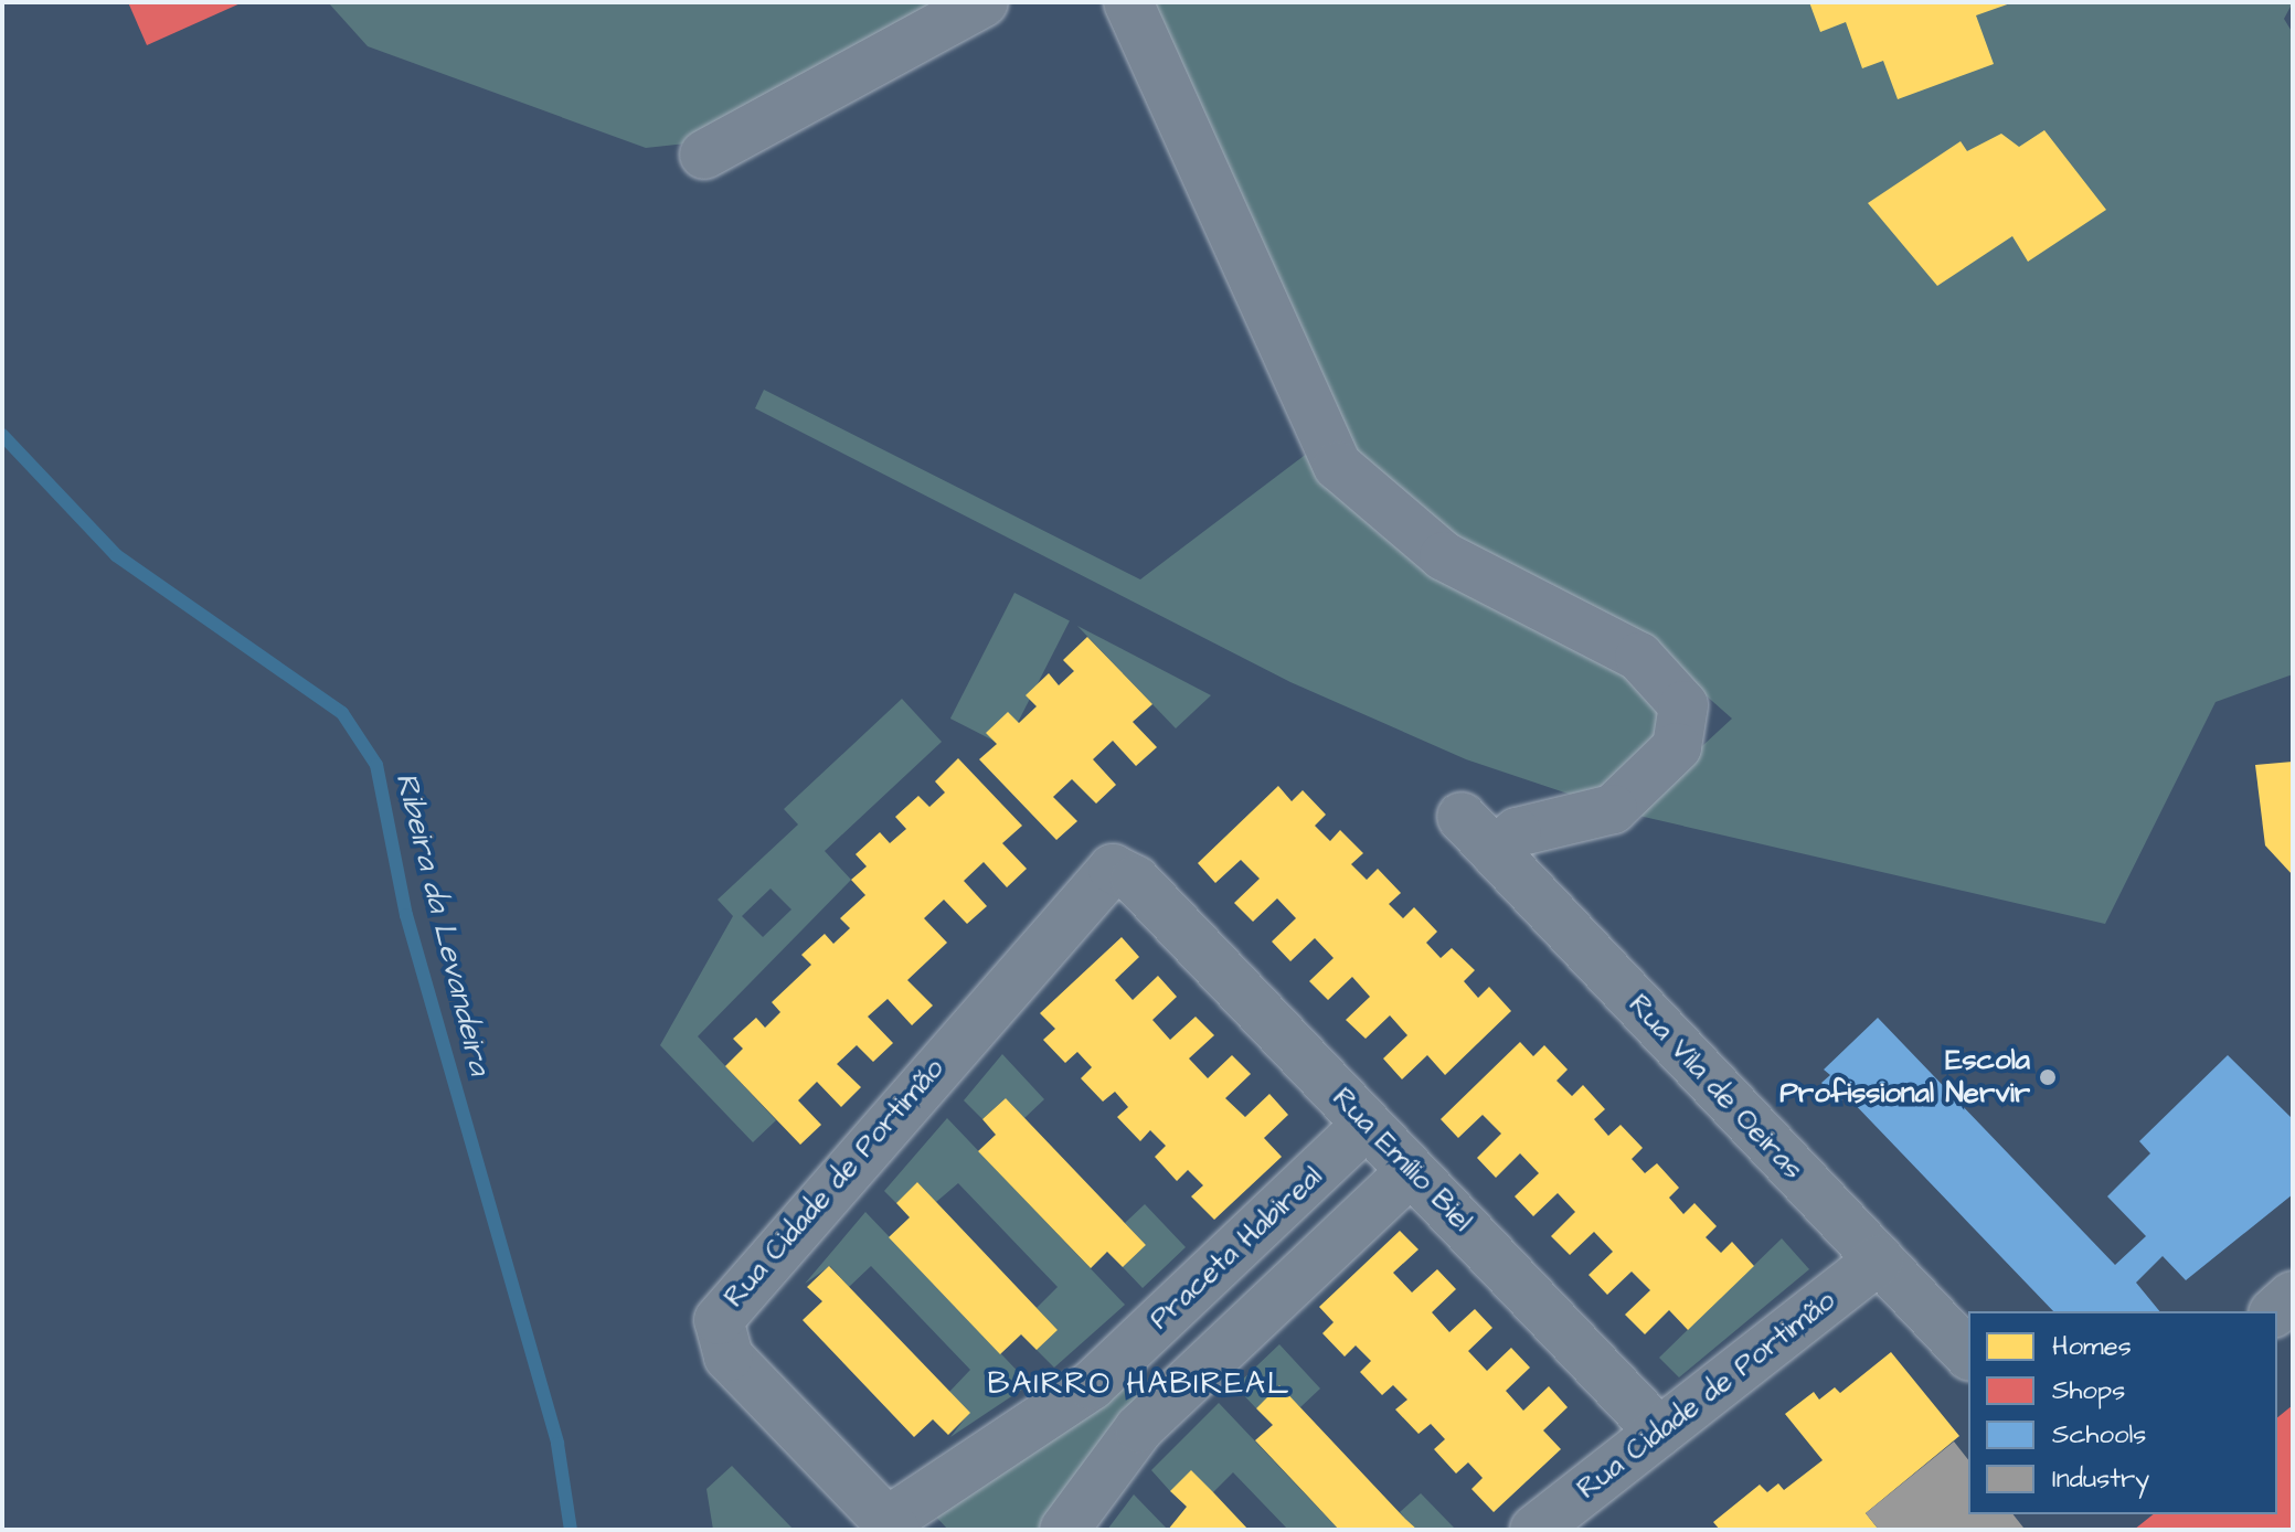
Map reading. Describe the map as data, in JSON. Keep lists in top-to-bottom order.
{
  "streets": {
    "street": [
      "Rua Vila de Oeiras",
      "Rua Emílio Biel",
      "Rua Cidade de Portimão",
      "Praceta Habireal"
    ]
  },
  "crossings": [
    ["Rua Vila de Oeiras", "Rua Cidade de Portimão"],
    ["Rua Emílio Biel", "Rua Cidade de Portimão"],
    ["Rua Emílio Biel", "Praceta Habireal"],
    ["Rua Cidade de Portimão", "Praceta Habireal"]
  ],
  "districts": ["BAIRRO HABIREAL"],
  "water": ["Ribeira da Levandeira"],
  "places": ["Escola Profissional Nervir"],
  "legend": [
    "Homes",
    "Shops",
    "Schools",
    "Industry"
  ]
}
